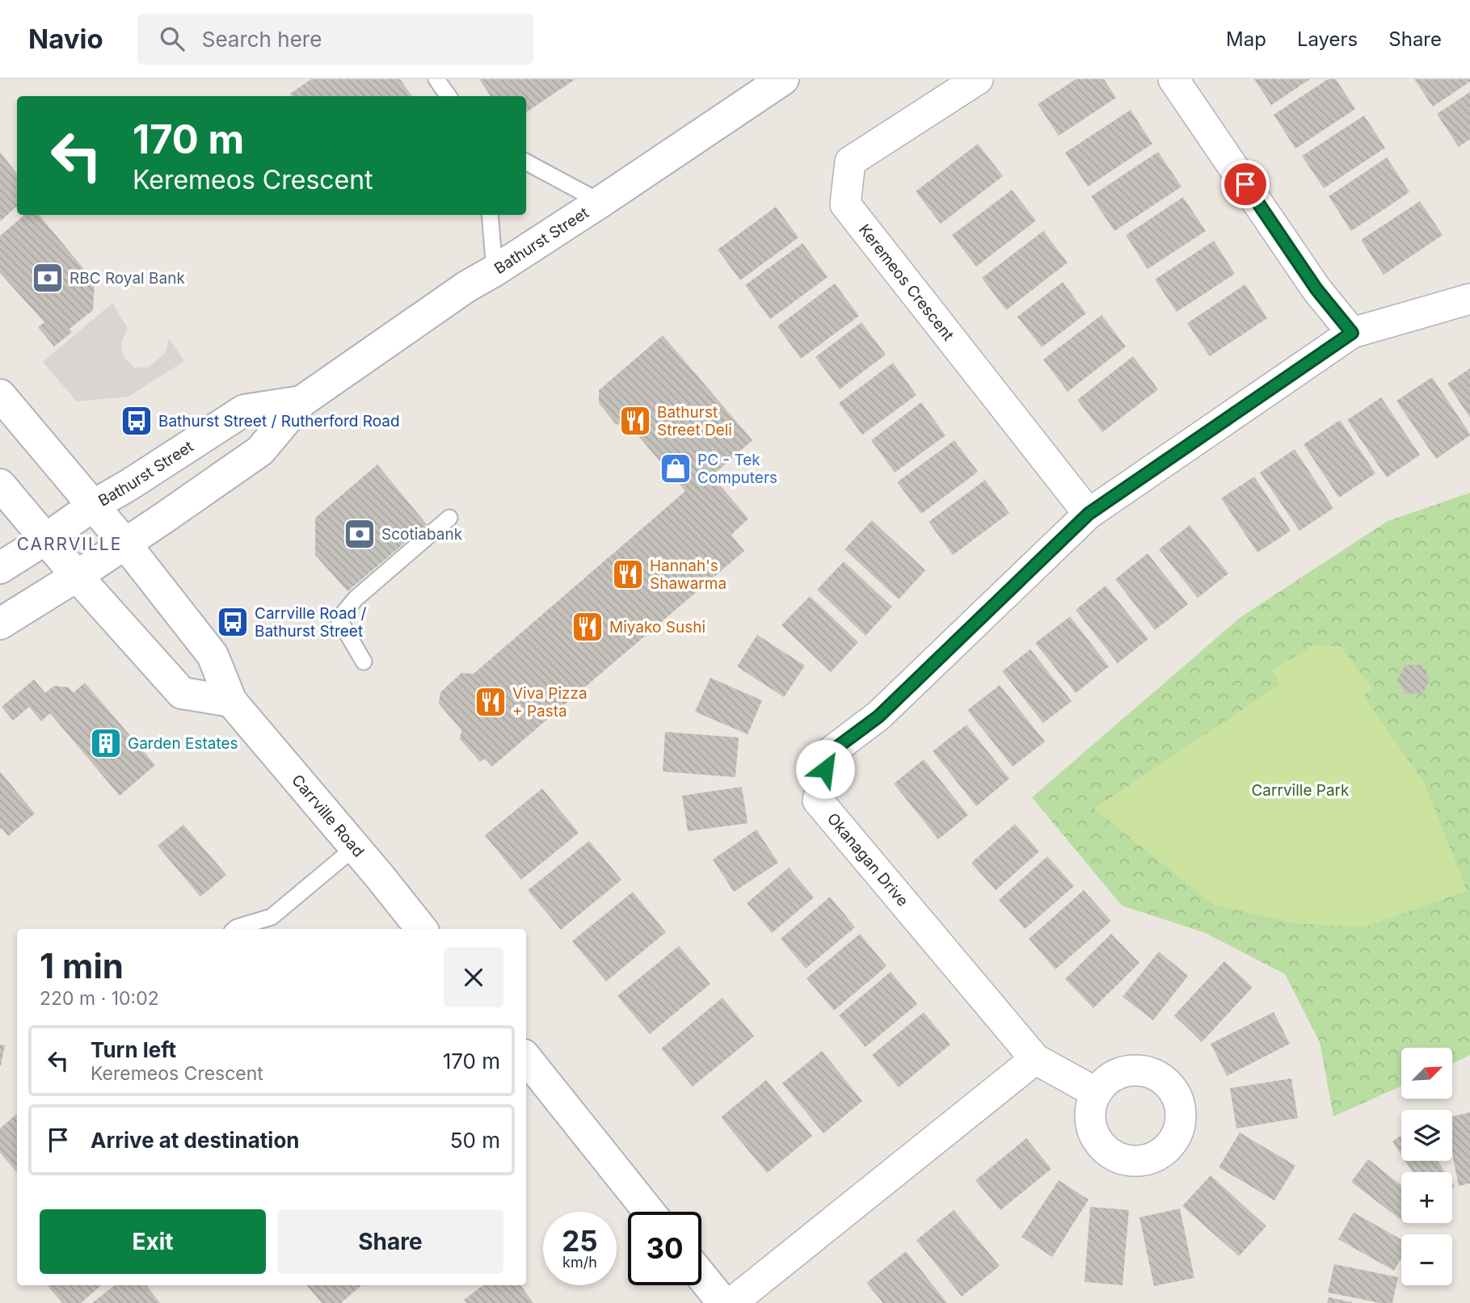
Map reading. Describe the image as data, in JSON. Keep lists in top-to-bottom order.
{
  "streets": {
    "main road": ["Bathurst Street", "Carrville Road"],
    "street": ["Keremeos Crescent", "Okanagan Drive"]
  },
  "crossings": [
    ["Bathurst Street", "Carrville Road"],
    ["Keremeos Crescent", "Okanagan Drive"]
  ],
  "districts": ["CARRVILLE"],
  "parks": ["Carrville Park"],
  "places": {
    "bank": ["RBC Royal Bank", "Scotiabank"],
    "bus stop": ["Bathurst Street / Rutherford Road", "Carrville Road / Bathurst Street"],
    "restaurant": [
      "Bathurst Street Deli",
      "Hannah's Shawarma",
      "Miyako Sushi",
      "Viva Pizza + Pasta"
    ],
    "shop": ["PC - Tek Computers"],
    "building": ["Garden Estates"]
  },
  "north": "top right",
  "page": {
    "header": "Navio",
    "search": "Search here",
    "nav": ["Map", "Layers", "Share"],
    "turn": ["170 m", "Keremeos Crescent"],
    "heading": ["1 min", "220 m · 10:02"],
    "list": [
      {
        "name": "Turn left",
        "note": "Keremeos Crescent",
        "value": "170 m"
      },
      {
        "name": "Arrive at destination",
        "value": "50 m"
      }
    ],
    "map_buttons": ["+", "−"],
    "buttons": ["Exit", "Share"],
    "speed": "25 km/h",
    "limit": "30"
  }
}
